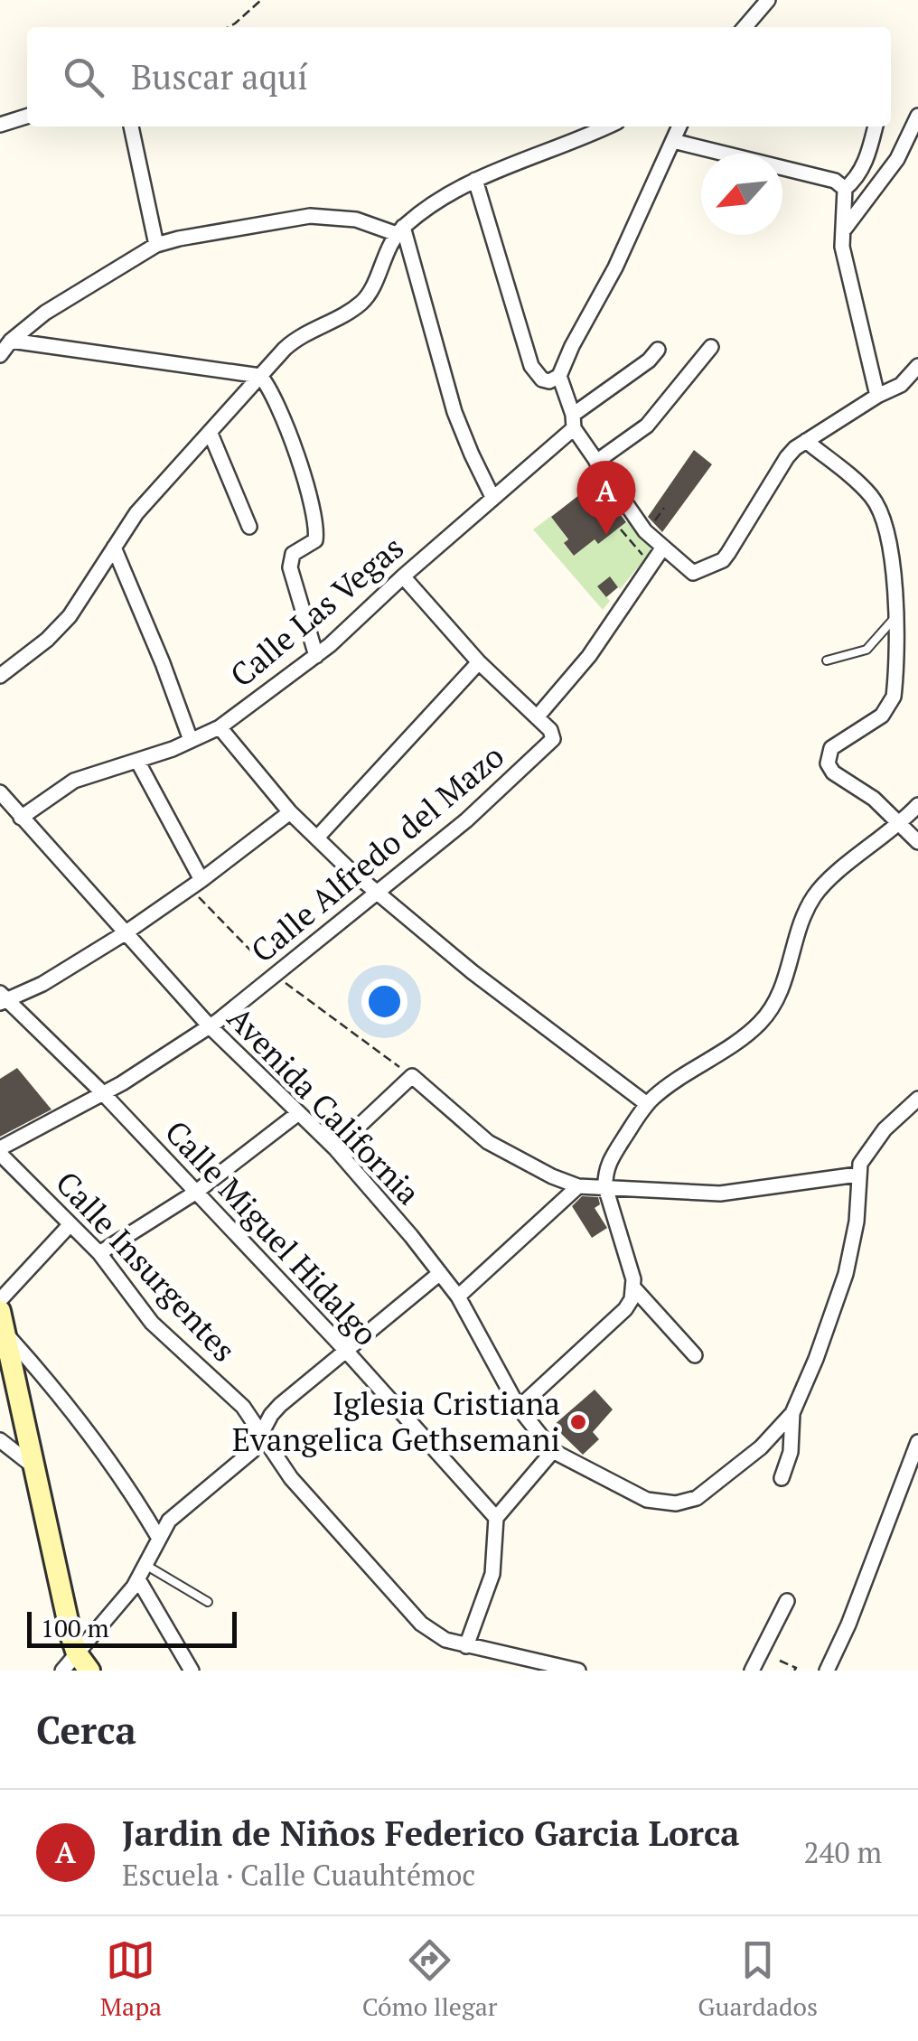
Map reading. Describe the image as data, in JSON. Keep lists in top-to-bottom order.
{
  "streets": {
    "street": [
      "Calle Las Vegas",
      "Calle Alfredo del Mazo",
      "Avenida California",
      "Calle Miguel Hidalgo",
      "Calle Insurgentes"
    ]
  },
  "crossings": [
    ["Calle Las Vegas", "Avenida California"],
    ["Calle Alfredo del Mazo", "Avenida California"],
    ["Calle Alfredo del Mazo", "Calle Miguel Hidalgo"],
    ["Calle Alfredo del Mazo", "Calle Insurgentes"]
  ],
  "places": ["Iglesia Cristiana Evangelica Gethsemani"],
  "scale_bar": "100 m",
  "north": "bottom left",
  "page": {
    "search": "Buscar aquí",
    "pins": "A",
    "scale": "100 m",
    "heading": "Cerca",
    "list": [
      {
        "mark": "A",
        "name": "Jardin de Niños Federico Garcia Lorca",
        "note": "Escuela · Calle Cuauhtémoc",
        "value": "240 m"
      }
    ],
    "nav": ["Mapa", "Cómo llegar", "Guardados"]
  }
}
